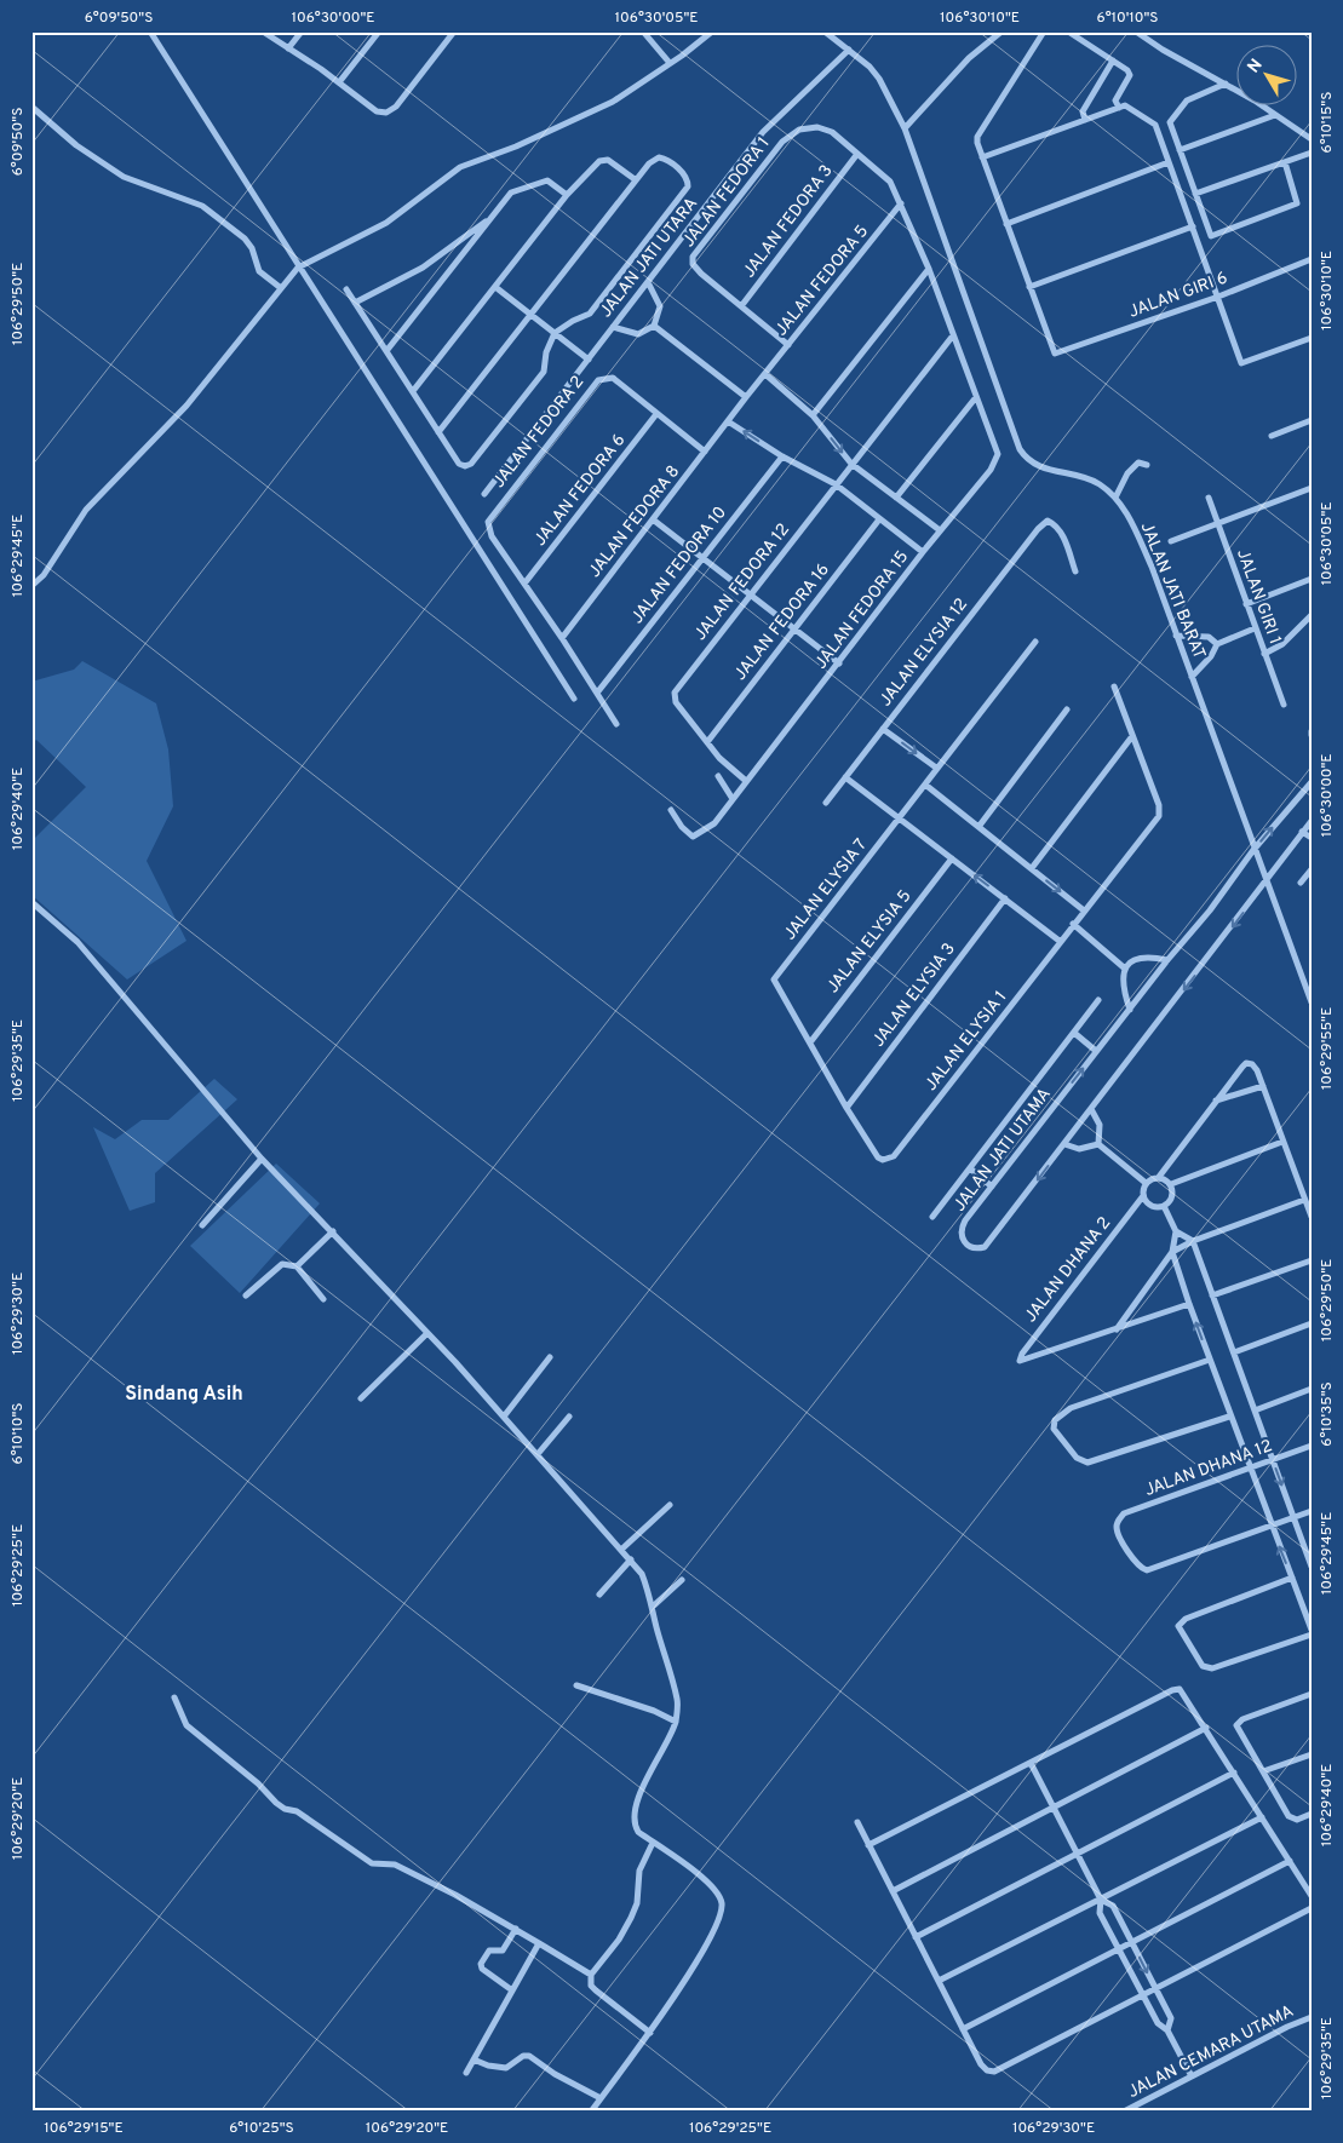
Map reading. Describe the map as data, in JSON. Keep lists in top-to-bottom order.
{
  "streets": {
    "street": [
      "JALAN FEDORA 1",
      "JALAN FEDORA 3",
      "JALAN JATI UTARA",
      "JALAN FEDORA 5",
      "JALAN GIRI 6",
      "JALAN FEDORA 2",
      "JALAN FEDORA 6",
      "JALAN FEDORA 8",
      "JALAN FEDORA 10",
      "JALAN FEDORA 12",
      "JALAN JATI BARAT",
      "JALAN GIRI 1",
      "JALAN FEDORA 15",
      "JALAN FEDORA 16",
      "JALAN ELYSIA 12",
      "JALAN ELYSIA 7",
      "JALAN ELYSIA 5",
      "JALAN ELYSIA 3",
      "JALAN ELYSIA 1",
      "JALAN JATI UTAMA",
      "JALAN DHANA 2",
      "JALAN DHANA 12",
      "JALAN CEMARA UTAMA"
    ]
  },
  "crossings": [
    ["JALAN FEDORA 1", "JALAN FEDORA 3"],
    ["JALAN FEDORA 1", "JALAN FEDORA 5"],
    ["JALAN JATI UTARA", "JALAN JATI BARAT"],
    ["JALAN FEDORA 5", "JALAN FEDORA 8"],
    ["JALAN FEDORA 2", "JALAN FEDORA 6"],
    ["JALAN FEDORA 2", "JALAN FEDORA 8"],
    ["JALAN FEDORA 12", "JALAN FEDORA 16"],
    ["JALAN JATI BARAT", "JALAN JATI UTAMA"],
    ["JALAN ELYSIA 7", "JALAN ELYSIA 5"],
    ["JALAN ELYSIA 3", "JALAN ELYSIA 1"]
  ],
  "districts": ["Sindang Asih"],
  "north": "top left",
  "coordinates": [
    "6°09'50\"S",
    "106°30'00\"E",
    "106°30'05\"E",
    "106°30'10\"E",
    "6°10'10\"S",
    "6°10'15\"S",
    "106°29'50\"E",
    "106°29'45\"E",
    "106°29'40\"E",
    "106°29'55\"E",
    "106°29'35\"E",
    "106°29'30\"E",
    "6°10'35\"S",
    "106°29'25\"E",
    "106°29'20\"E",
    "106°29'15\"E",
    "6°10'25\"S"
  ]
}
